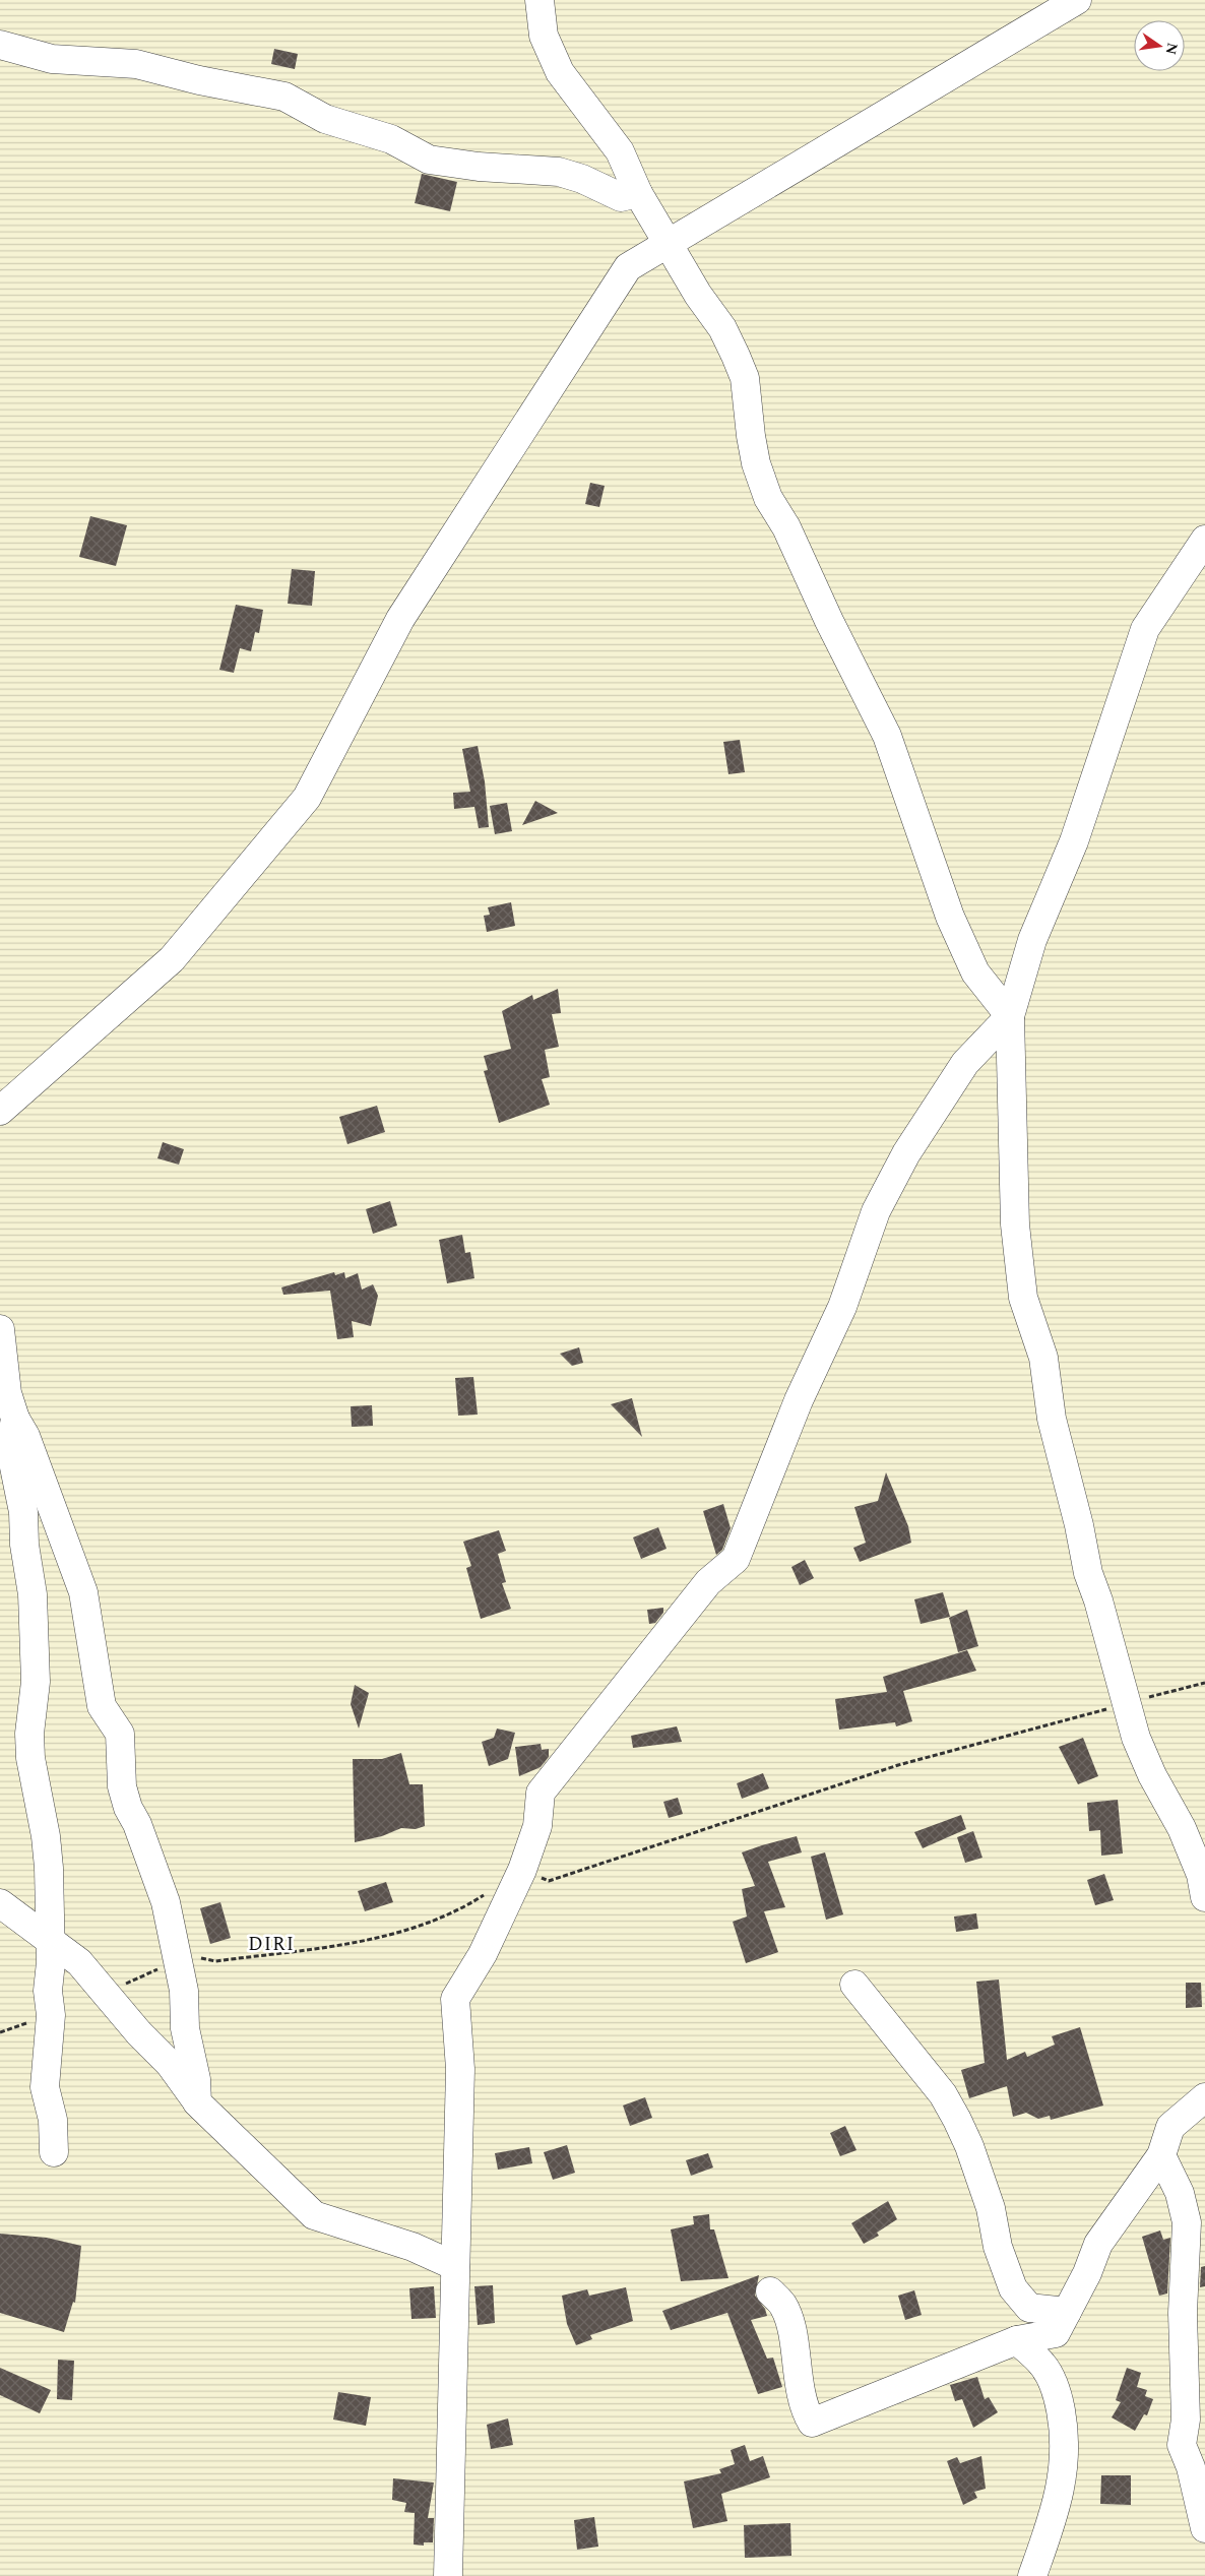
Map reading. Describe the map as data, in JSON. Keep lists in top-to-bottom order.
{
  "districts": ["DIRI"],
  "north": "right"
}
